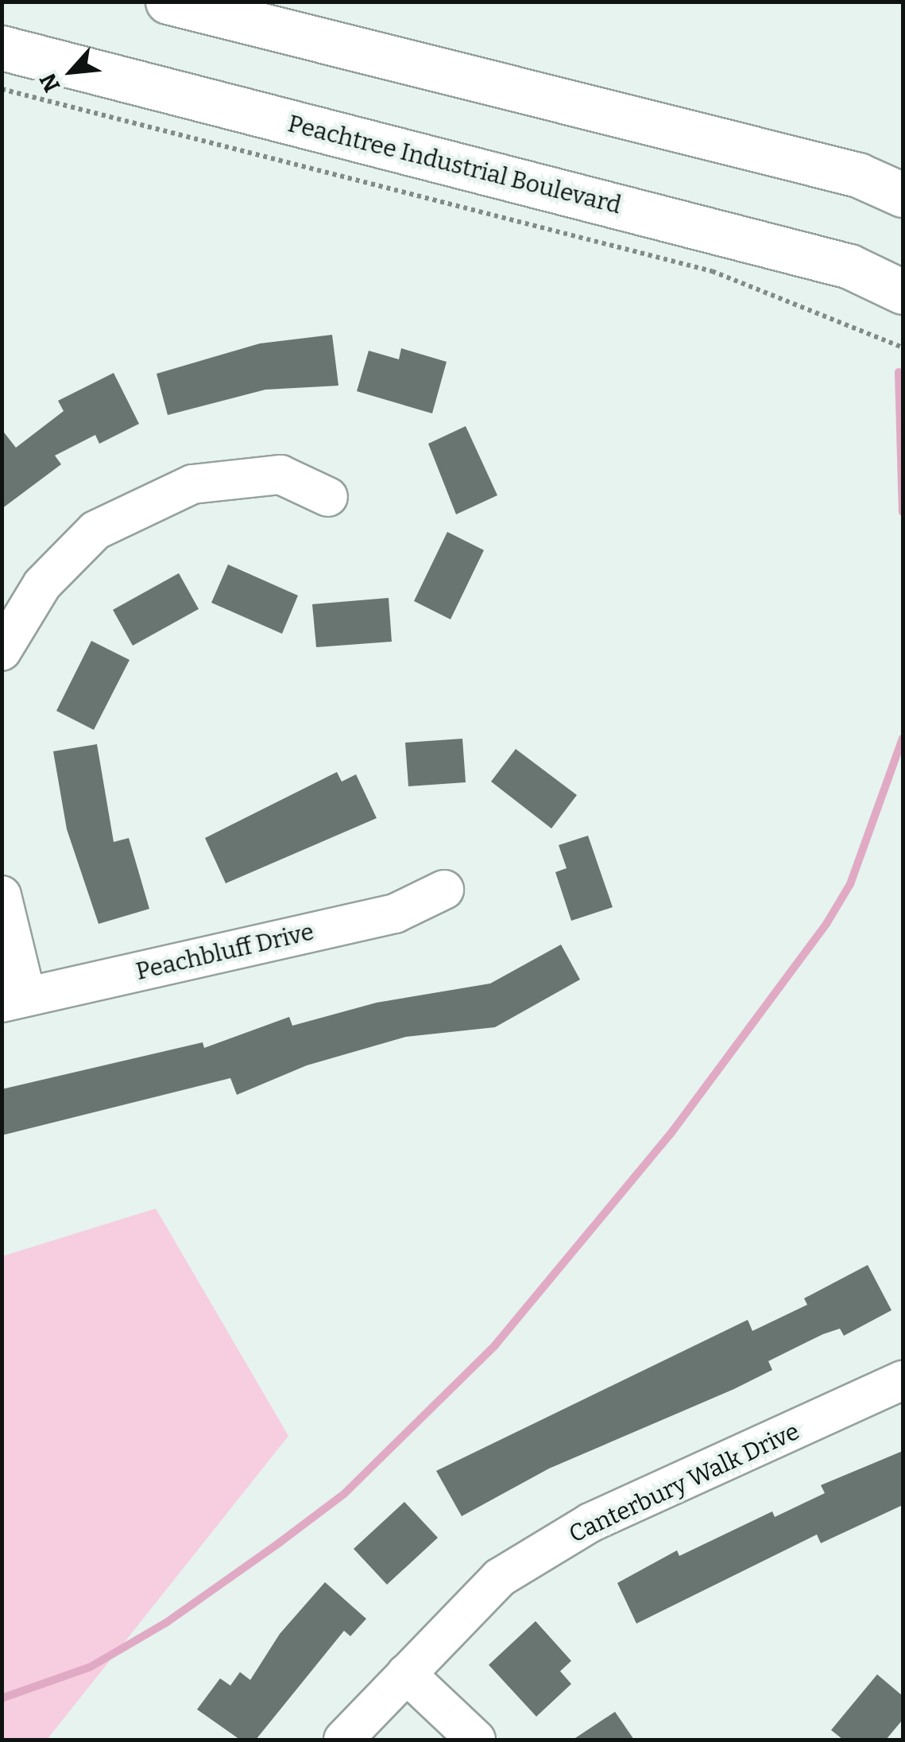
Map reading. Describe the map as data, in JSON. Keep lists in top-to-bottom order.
{
  "streets": {
    "highway": ["Peachtree Industrial Boulevard"],
    "street": ["Peachbluff Drive", "Canterbury Walk Drive"]
  },
  "north": "bottom left"
}
